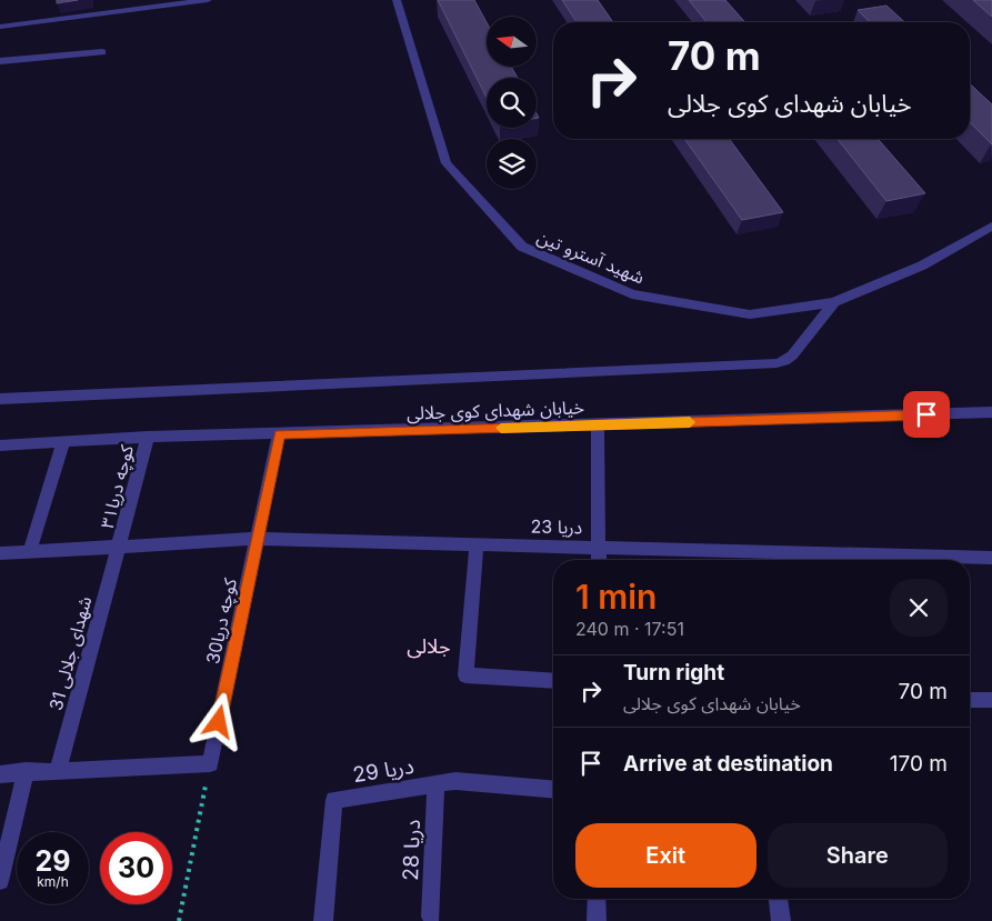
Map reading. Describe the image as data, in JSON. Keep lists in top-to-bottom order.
{
  "streets": {
    "street": [
      "شهید آسترو تین",
      "خیابان شهدای کوی جلالی",
      "کوچه دریا۳۱",
      "دریا 23",
      "کوچه دریا30",
      "شهدای جلالی 31",
      "دریا 29",
      "دریا 28"
    ]
  },
  "crossings": [
    ["خیابان شهدای کوی جلالی", "کوچه دریا۳۱"],
    ["خیابان شهدای کوی جلالی", "کوچه دریا30"],
    ["کوچه دریا۳۱", "دریا 23"],
    ["کوچه دریا۳۱", "شهدای جلالی 31"],
    ["دریا 23", "کوچه دریا30"],
    ["دریا 23", "شهدای جلالی 31"],
    ["دریا 29", "دریا 28"]
  ],
  "districts": ["جلالی"],
  "north": "left",
  "page": {
    "turn": ["70 m", "خیابان شهدای کوی جلالی"],
    "heading": ["1 min", "240 m · 17:51"],
    "list": [
      {
        "name": "Turn right",
        "note": "خیابان شهدای کوی جلالی",
        "value": "70 m"
      },
      {
        "name": "Arrive at destination",
        "value": "170 m"
      }
    ],
    "buttons": ["Exit", "Share"],
    "speed": "29 km/h",
    "limit": "30"
  }
}
